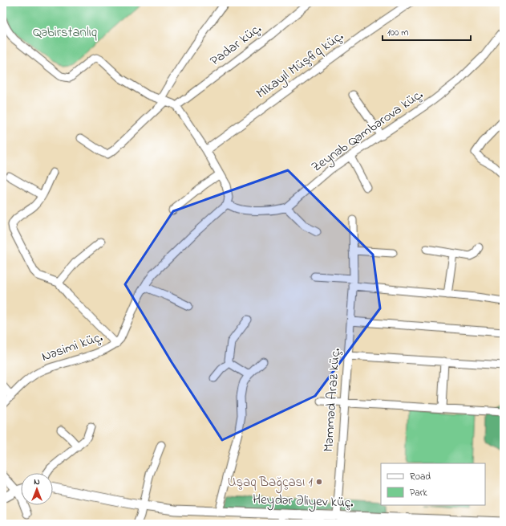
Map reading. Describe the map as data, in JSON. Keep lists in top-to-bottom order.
{
  "streets": {
    "main road": ["Heydər Əliyev küç."],
    "street": [
      "Padar küç.",
      "Mikayıl Müşfiq küç.",
      "Zeynəb Qəmbərova küç.",
      "Nəsimi küç.",
      "Məmməd Araz küç."
    ]
  },
  "crossings": [
    ["Zeynəb Qəmbərova küç.", "Nəsimi küç."],
    ["Məmməd Araz küç.", "Heydər Əliyev küç."]
  ],
  "parks": ["Qəbirstanlıq"],
  "places": ["Uşaq Bağçası 1"],
  "legend": ["Road", "Park"],
  "scale_bar": "100 m",
  "north": "top"
}
